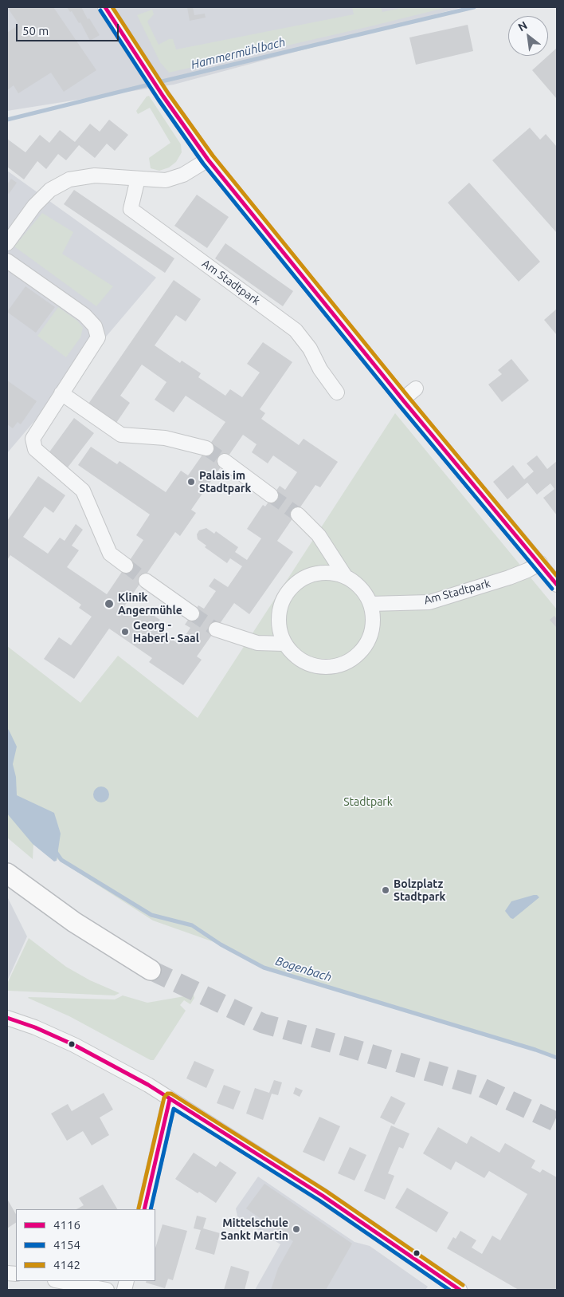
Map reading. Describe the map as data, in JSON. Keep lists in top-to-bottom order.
{
  "streets": {
    "street": ["Am Stadtpark"]
  },
  "water": ["Hammermühlbach", "Bogenbach"],
  "parks": ["Stadtpark"],
  "places": [
    "Palais im Stadtpark",
    "Klinik Angermühle",
    "Georg - Haberl - Saal",
    "Bolzplatz Stadtpark",
    "Mittelschule Sankt Martin"
  ],
  "lines": ["transit line 4116", "transit line 4142", "transit line 4154"],
  "legend": ["4116", "4154", "4142"],
  "scale_bar": "50 m",
  "north": "top left"
}
